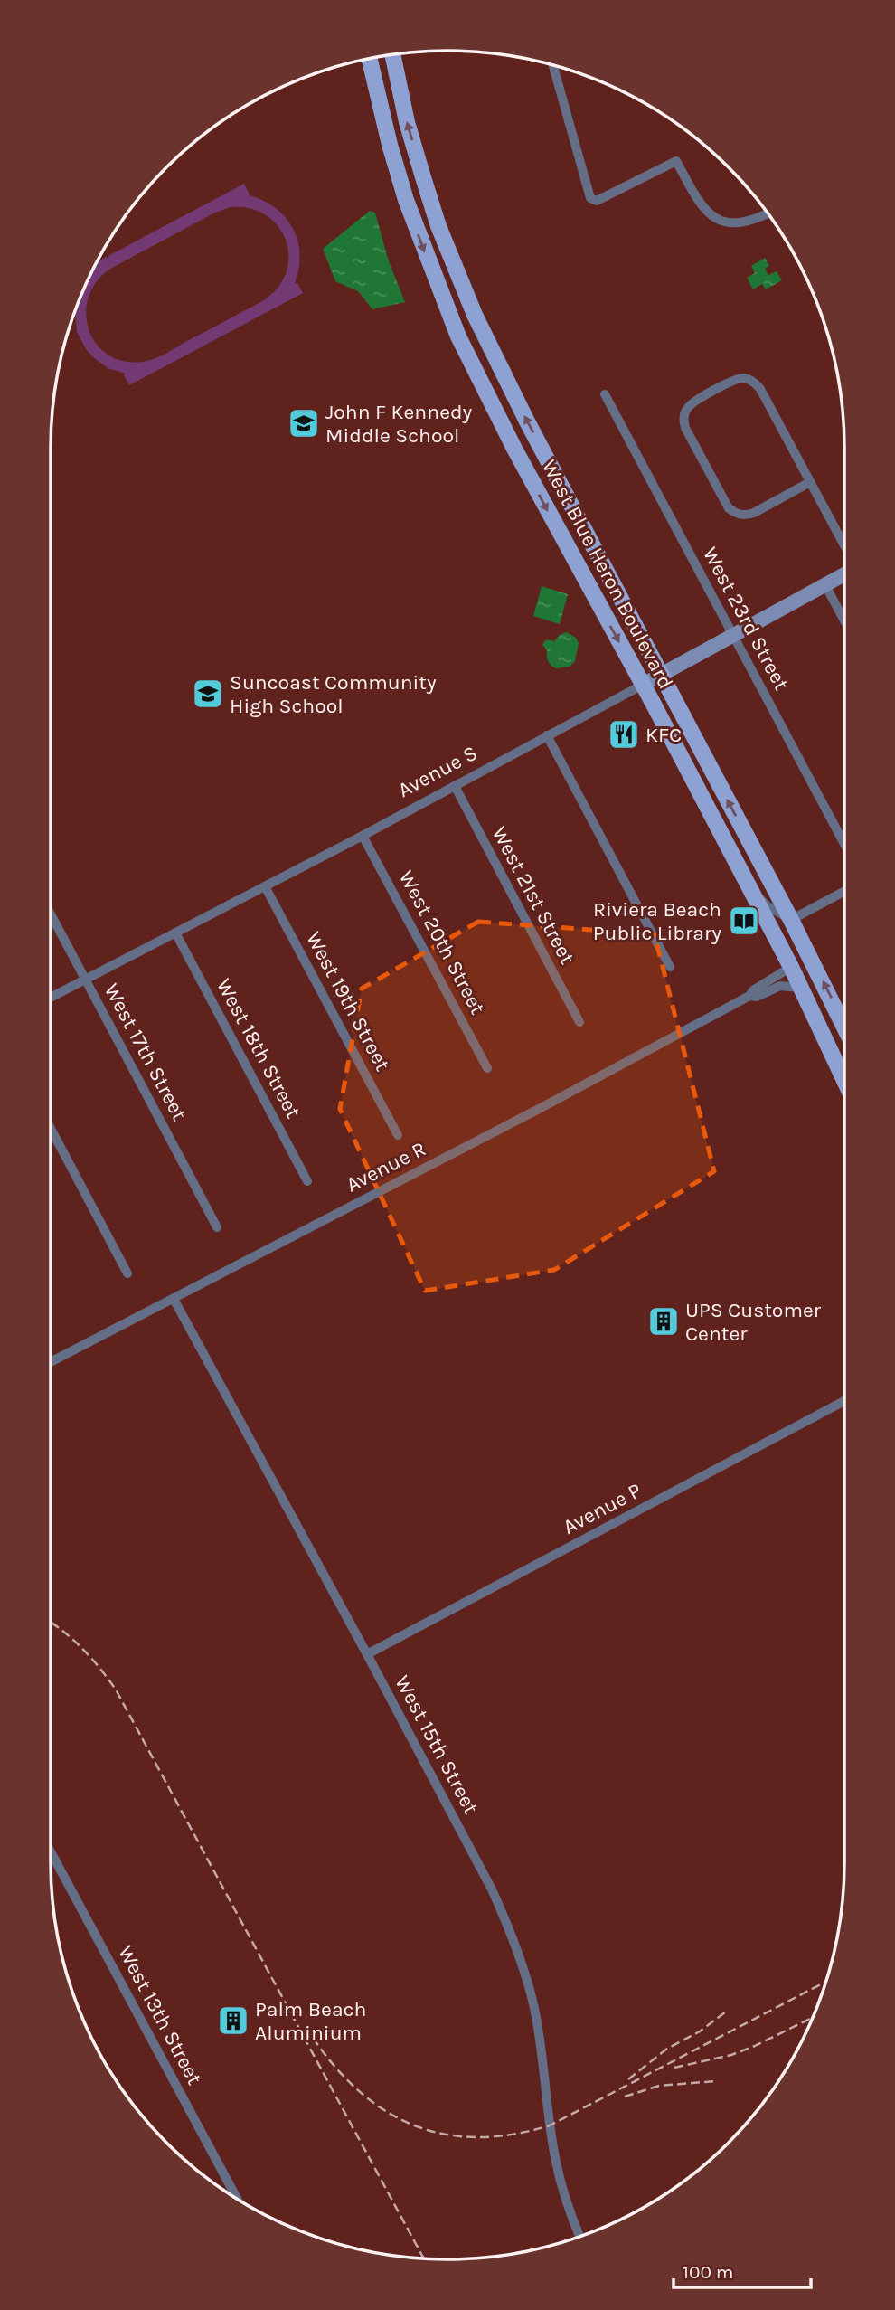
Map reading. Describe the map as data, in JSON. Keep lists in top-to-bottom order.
{
  "streets": {
    "main road": ["West Blue Heron Boulevard"],
    "street": [
      "West 23rd Street",
      "Avenue S",
      "West 21st Street",
      "West 20th Street",
      "West 19th Street",
      "West 18th Street",
      "West 17th Street",
      "Avenue R",
      "Avenue P",
      "West 15th Street",
      "West 13th Street"
    ]
  },
  "crossings": [
    ["West Blue Heron Boulevard", "Avenue S"],
    ["West Blue Heron Boulevard", "Avenue R"],
    ["West 23rd Street", "Avenue S"],
    ["Avenue S", "West 21st Street"],
    ["Avenue S", "West 20th Street"],
    ["Avenue S", "West 19th Street"],
    ["Avenue S", "West 18th Street"],
    ["Avenue S", "West 17th Street"],
    ["Avenue R", "West 15th Street"],
    ["Avenue P", "West 15th Street"]
  ],
  "places": {
    "school or university": ["John F Kennedy Middle School", "Suncoast Community High School"],
    "restaurant": ["KFC"],
    "library": ["Riviera Beach Public Library"],
    "building": ["UPS Customer Center", "Palm Beach Aluminium"]
  },
  "scale_bar": "100 m"
}
